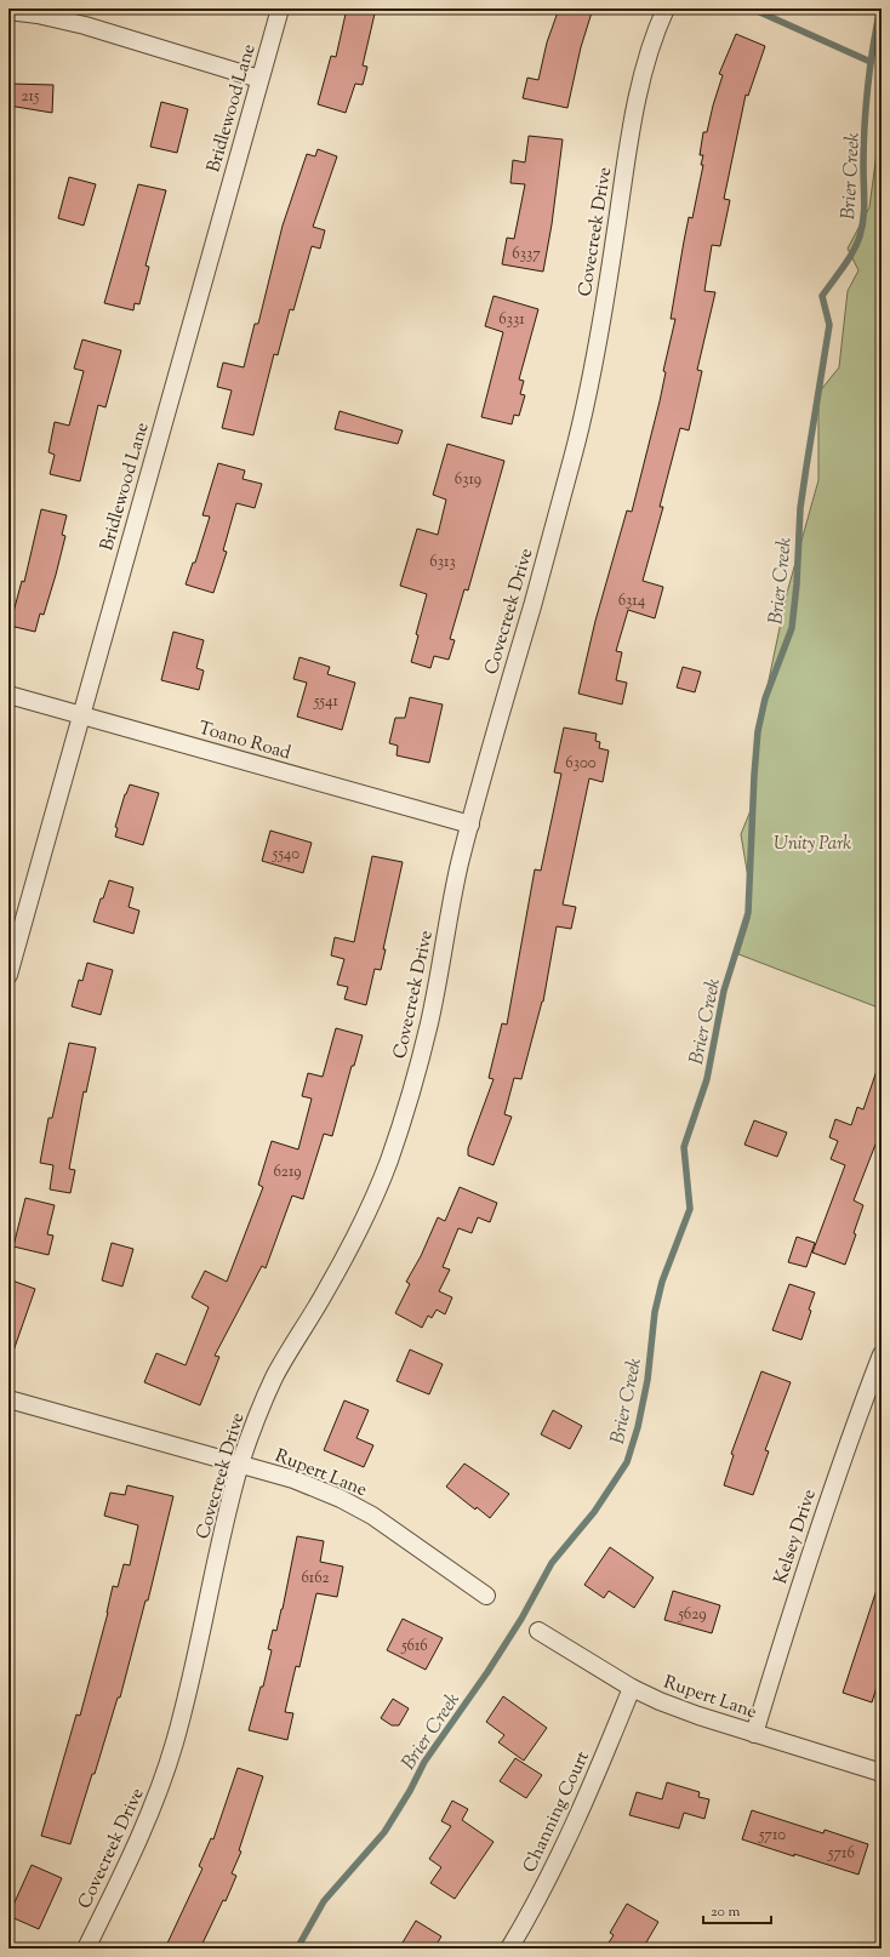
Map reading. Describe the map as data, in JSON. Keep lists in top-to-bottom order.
{
  "streets": {
    "street": [
      "Bridlewood Lane",
      "Covecreek Drive",
      "Toano Road",
      "Rupert Lane",
      "Kelsey Drive",
      "Channing Court"
    ]
  },
  "crossings": [
    ["Bridlewood Lane", "Toano Road"],
    ["Covecreek Drive", "Toano Road"],
    ["Covecreek Drive", "Rupert Lane"],
    ["Rupert Lane", "Kelsey Drive"],
    ["Rupert Lane", "Channing Court"]
  ],
  "water": ["Brier Creek"],
  "parks": ["Unity Park"],
  "house_numbers": [
    "215",
    "6337",
    "6331",
    "6319",
    "6313",
    "6314",
    "5541",
    "6300",
    "5540",
    "6219",
    "6162",
    "5629",
    "5616",
    "5710",
    "5716"
  ],
  "scale_bar": "20 m"
}
